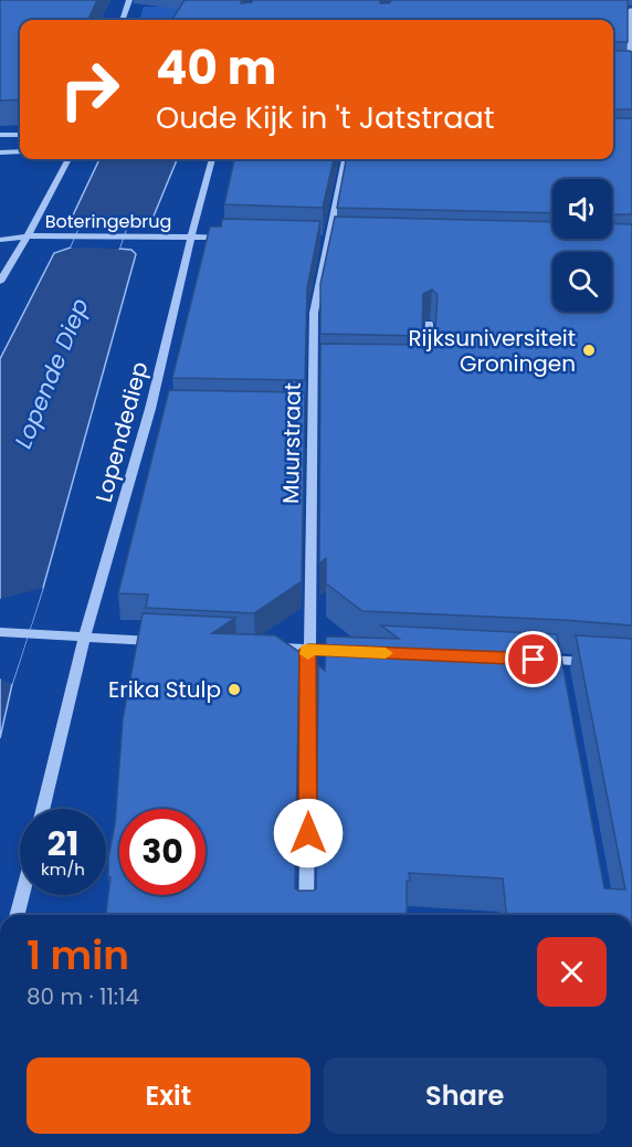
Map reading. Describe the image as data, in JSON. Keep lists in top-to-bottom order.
{
  "streets": {
    "street": ["Boteringebrug", "Lopendediep", "Muurstraat"]
  },
  "crossings": [
    ["Boteringebrug", "Lopendediep"]
  ],
  "water": ["Lopende Diep"],
  "places": ["Rijksuniversiteit Groningen", "Erika Stulp"],
  "page": {
    "turn": ["40 m", "Oude Kijk in 't Jatstraat"],
    "speed": "21 km/h",
    "limit": "30",
    "heading": ["1 min", "80 m · 11:14"],
    "buttons": ["Exit", "Share"]
  }
}
